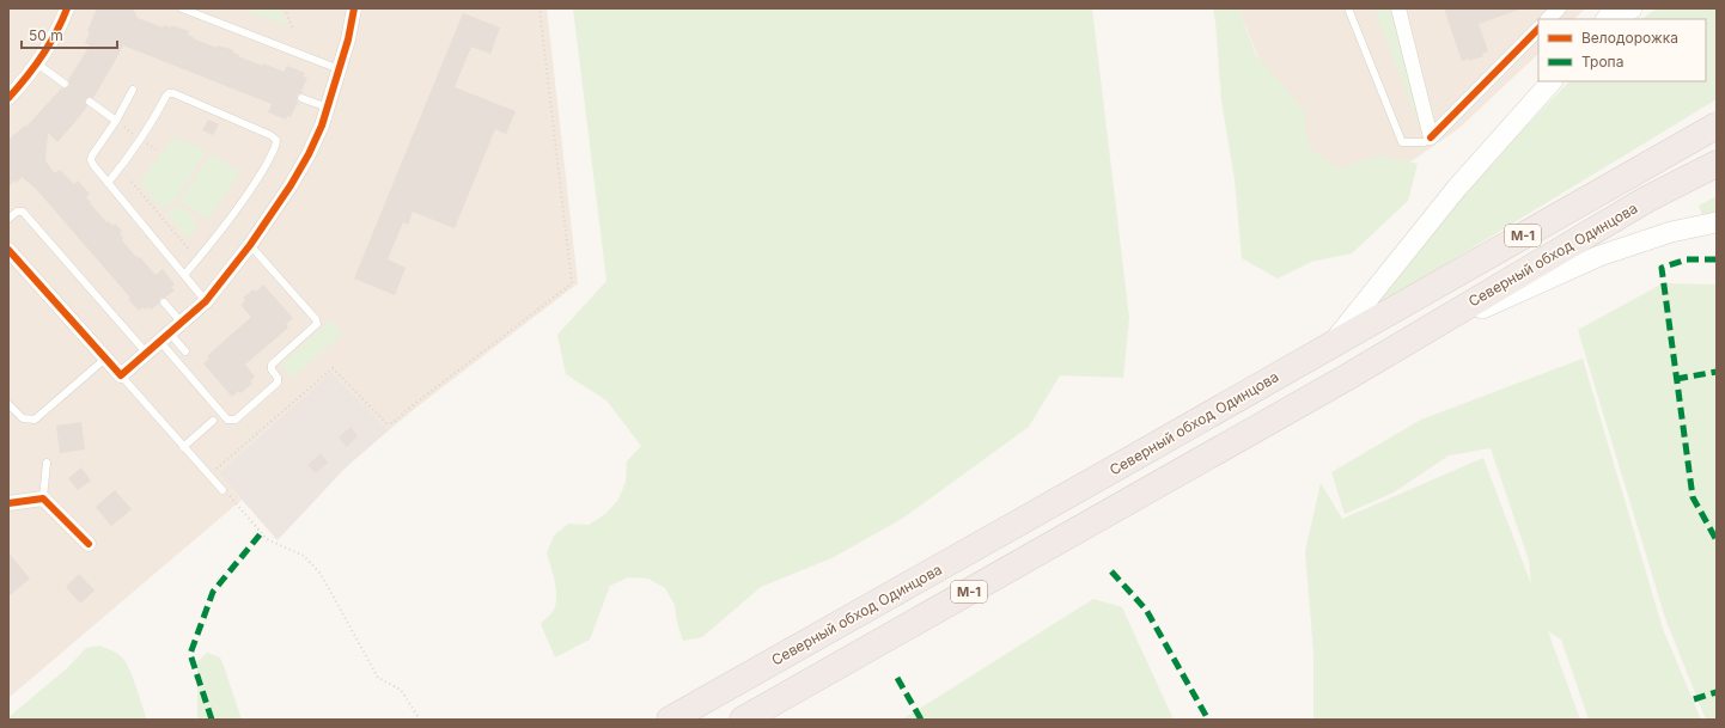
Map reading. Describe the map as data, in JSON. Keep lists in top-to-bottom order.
{
  "streets": {
    "highway": ["М-1", "Северный обход Одинцова"]
  },
  "crossings": [
    ["М-1", "Северный обход Одинцова"]
  ],
  "legend": ["Велодорожка", "Тропа"],
  "scale_bar": "50 m"
}
